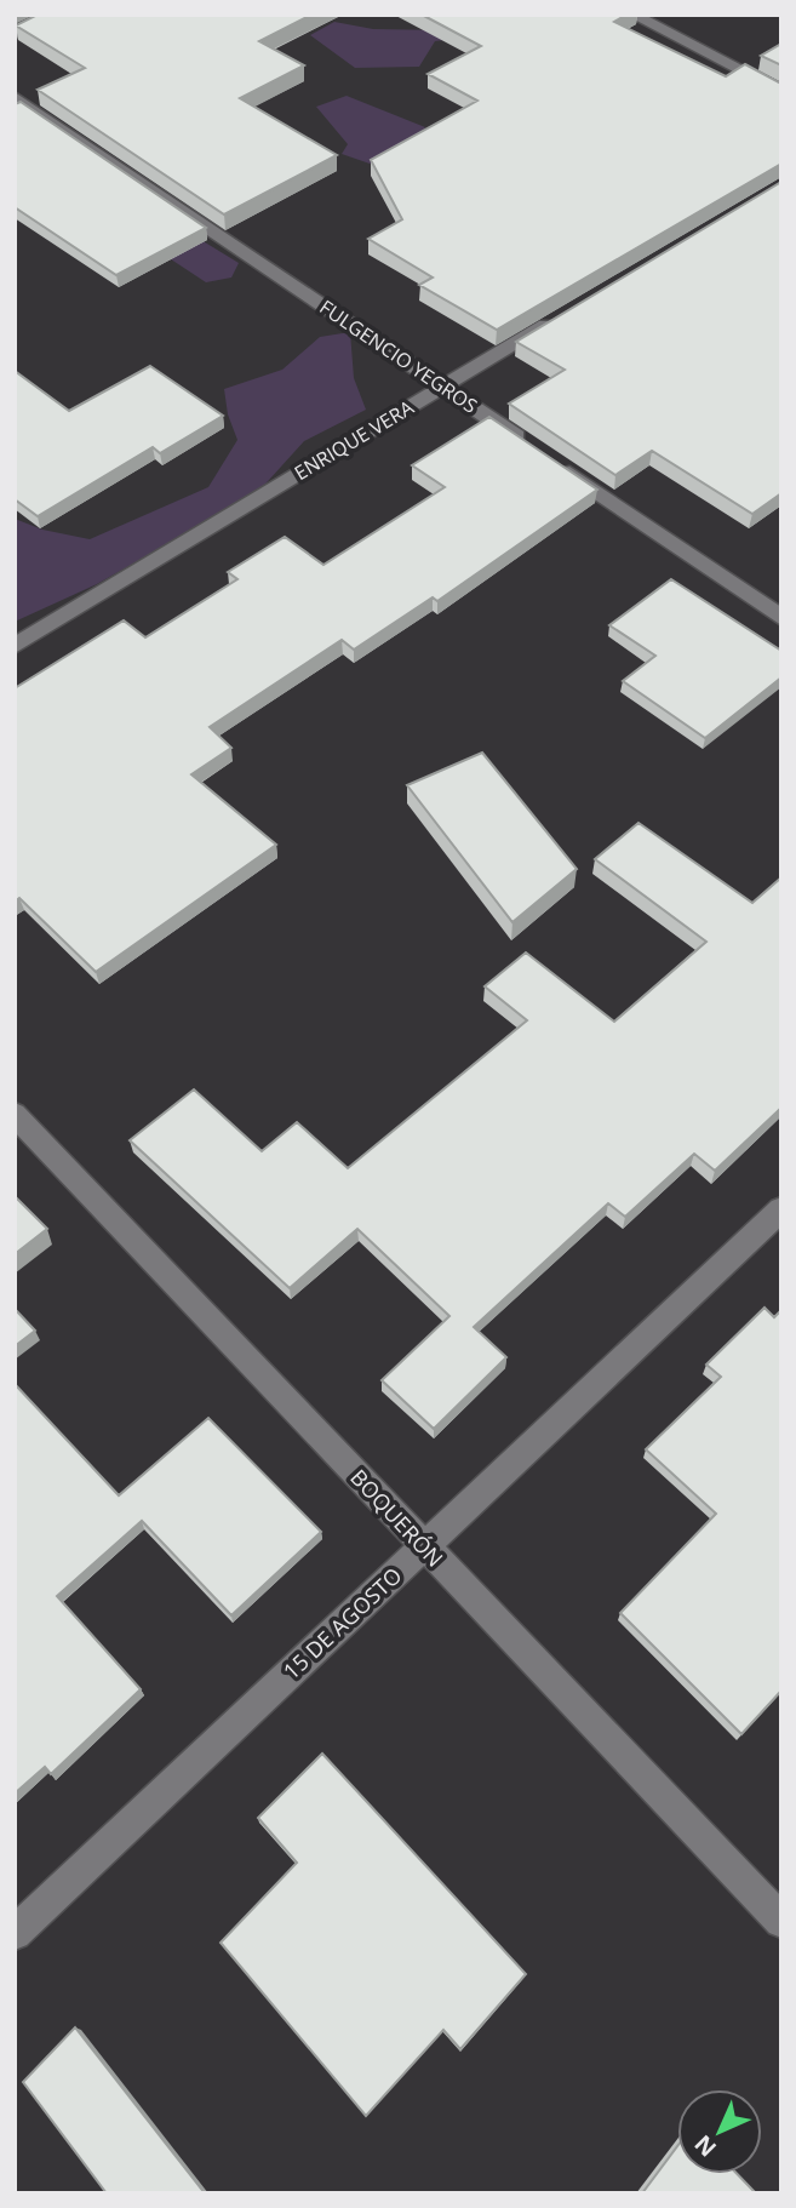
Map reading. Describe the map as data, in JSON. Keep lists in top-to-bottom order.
{
  "streets": {
    "street": [
      "FULGENCIO YEGROS",
      "ENRIQUE VERA",
      "BOQUERÓN",
      "15 DE AGOSTO"
    ]
  },
  "crossings": [
    ["FULGENCIO YEGROS", "ENRIQUE VERA"],
    ["BOQUERÓN", "15 DE AGOSTO"]
  ],
  "north": "bottom left"
}
